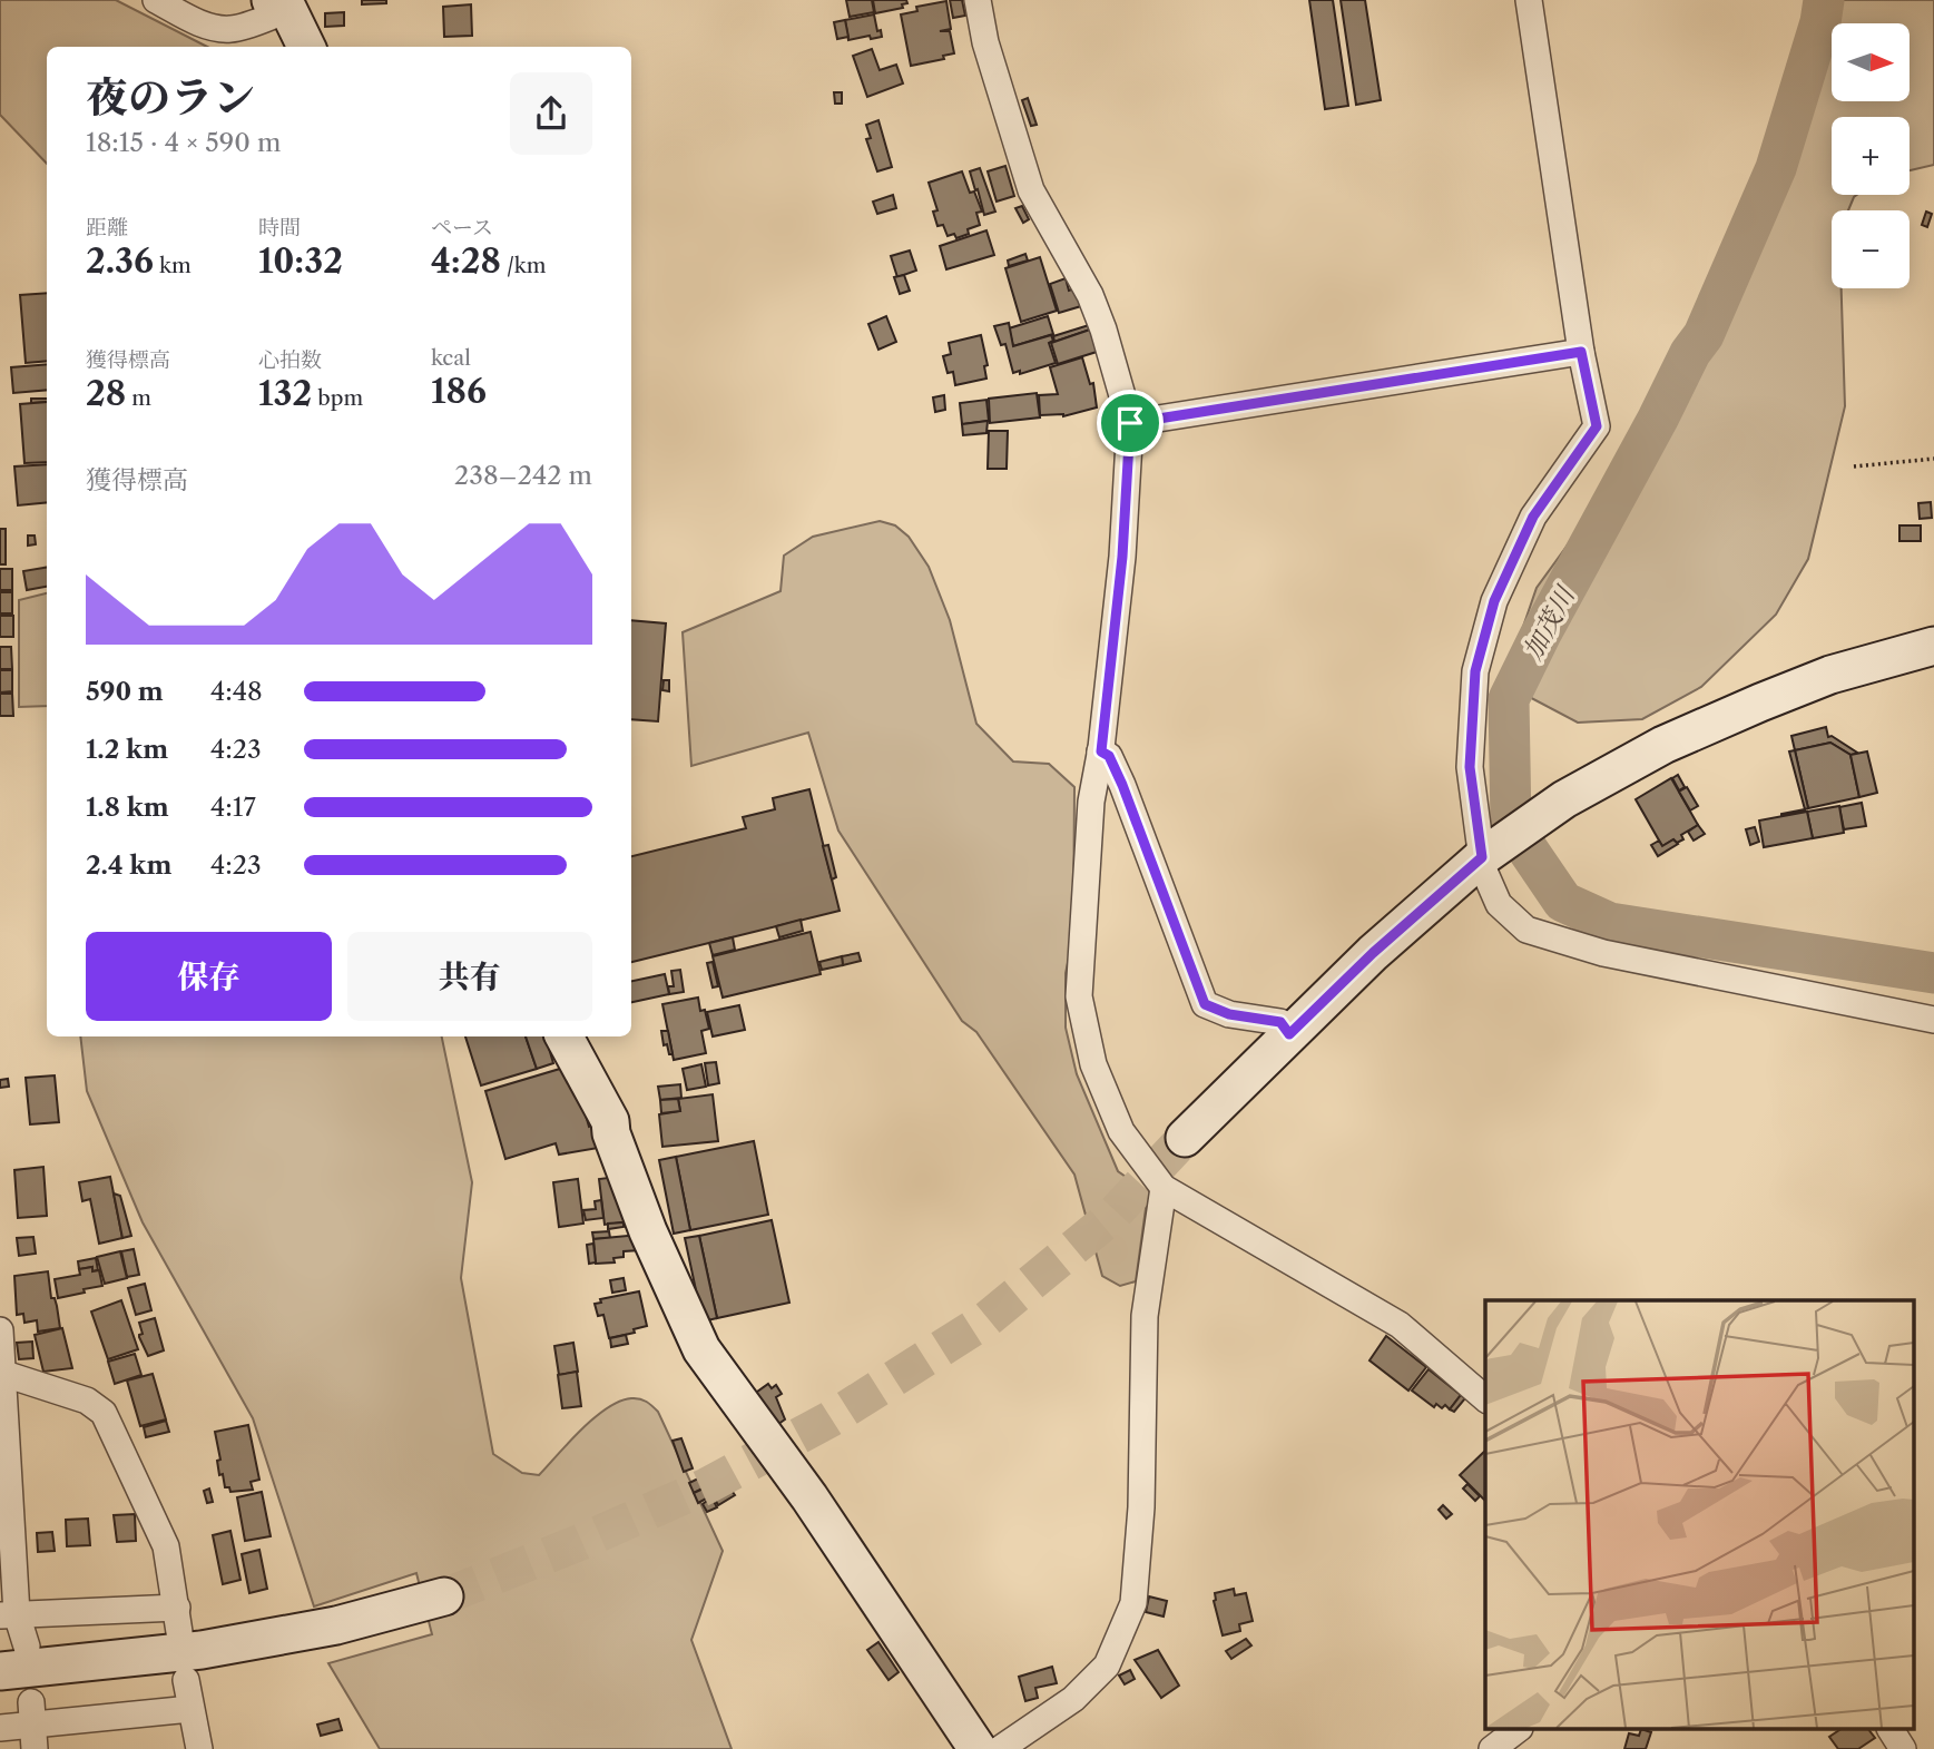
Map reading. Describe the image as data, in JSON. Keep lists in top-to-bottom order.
{
  "water": ["加茂川"],
  "north": "right",
  "page": {
    "map_buttons": ["+", "−"],
    "heading": ["夜のラン", "18:15 · 4 × 590 m"],
    "stats": [
      ["距離", "2.36 km"],
      ["時間", "10:32"],
      ["ペース", "4:28 /km"],
      ["獲得標高", "28 m"],
      ["心拍数", "132 bpm"],
      ["kcal", "186"]
    ],
    "chart": ["獲得標高", "238–242 m"],
    "list": [
      {
        "name": "590 m",
        "note": "4:48"
      },
      {
        "name": "1.2 km",
        "note": "4:23"
      },
      {
        "name": "1.8 km",
        "note": "4:17"
      },
      {
        "name": "2.4 km",
        "note": "4:23"
      }
    ],
    "buttons": ["保存", "共有"]
  }
}
